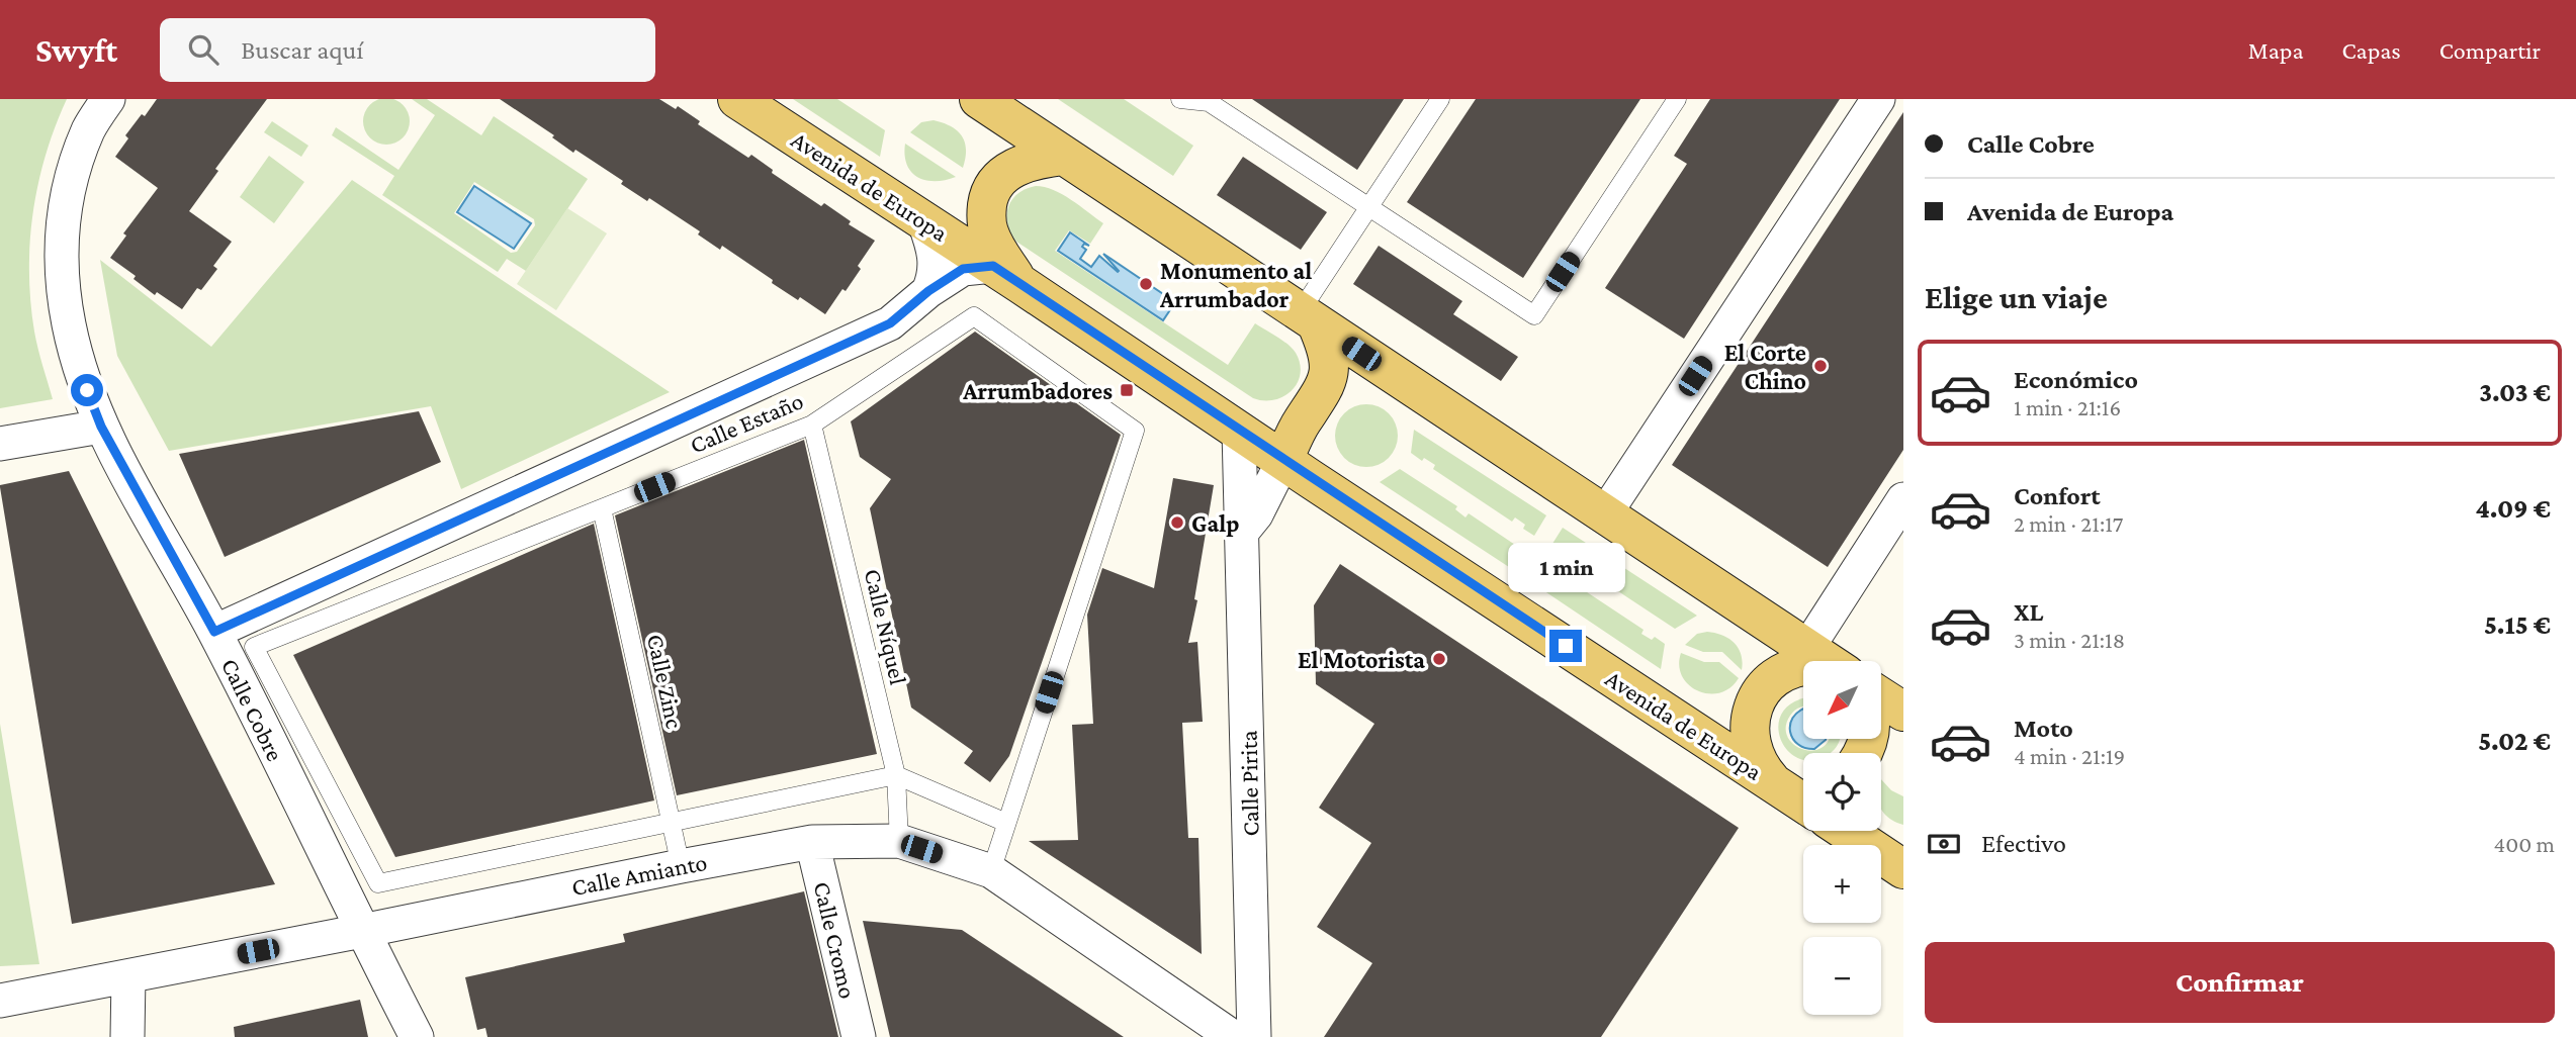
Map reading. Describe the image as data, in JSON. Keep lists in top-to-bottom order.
{
  "streets": {
    "main road": ["Avenida de Europa"],
    "street": [
      "Calle Cobre",
      "Calle Pirita",
      "Calle Amianto",
      "Calle Cromo"
    ],
    "lane": ["Calle Estaño", "Calle Níquel", "Calle Zinc"]
  },
  "crossings": [
    ["Avenida de Europa", "Calle Pirita"],
    ["Calle Estaño", "Calle Níquel"],
    ["Calle Estaño", "Calle Zinc"],
    ["Calle Estaño", "Calle Amianto"],
    ["Calle Níquel", "Calle Amianto"],
    ["Calle Zinc", "Calle Amianto"],
    ["Calle Cobre", "Calle Amianto"],
    ["Calle Amianto", "Calle Cromo"]
  ],
  "places": {
    "other": [
      "Monumento al Arrumbador",
      "El Corte Chino",
      "Galp",
      "El Motorista"
    ],
    "transit": ["Arrumbadores"]
  },
  "north": "bottom left",
  "page": {
    "header": "Swyft",
    "search": "Buscar aquí",
    "nav": ["Mapa", "Capas", "Compartir"],
    "banner": ["Calle Cobre", "Avenida de Europa"],
    "heading": "Elige un viaje",
    "list": [
      {
        "name": "Económico",
        "note": "1 min · 21:16",
        "value": "3.03 €"
      },
      {
        "name": "Confort",
        "note": "2 min · 21:17",
        "value": "4.09 €"
      },
      {
        "name": "XL",
        "note": "3 min · 21:18",
        "value": "5.15 €"
      },
      {
        "name": "Moto",
        "note": "4 min · 21:19",
        "value": "5.02 €"
      }
    ],
    "bubble": "1 min",
    "map_buttons": ["+", "−"],
    "pay": ["Efectivo", "400 m"],
    "buttons": "Confirmar"
  }
}
